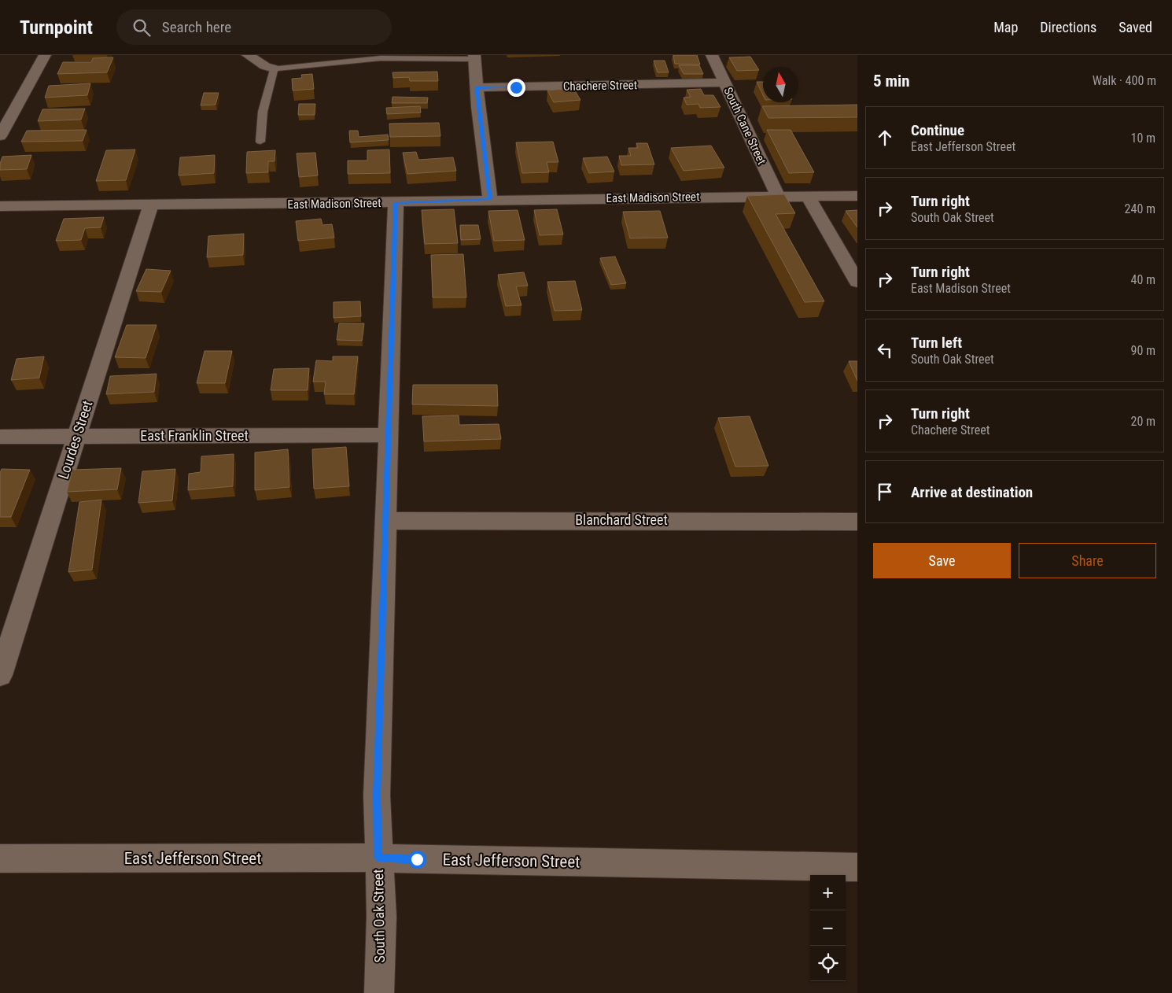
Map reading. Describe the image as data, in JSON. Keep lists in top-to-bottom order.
{
  "streets": {
    "street": [
      "Chachere Street",
      "South Cane Street",
      "East Madison Street",
      "East Franklin Street",
      "Lourdes Street",
      "Blanchard Street",
      "East Jefferson Street",
      "South Oak Street"
    ]
  },
  "crossings": [
    ["Chachere Street", "South Cane Street"],
    ["South Cane Street", "East Madison Street"],
    ["East Madison Street", "Lourdes Street"],
    ["East Madison Street", "South Oak Street"],
    ["East Franklin Street", "Lourdes Street"],
    ["East Franklin Street", "South Oak Street"],
    ["Blanchard Street", "South Oak Street"],
    ["East Jefferson Street", "South Oak Street"]
  ],
  "north": "top",
  "page": {
    "header": "Turnpoint",
    "search": "Search here",
    "nav": ["Map", "Directions", "Saved"],
    "heading": ["5 min", "Walk · 400 m"],
    "list": [
      ["Continue", "East Jefferson Street", "10 m"],
      ["Turn right", "South Oak Street", "240 m"],
      ["Turn right", "East Madison Street", "40 m"],
      ["Turn left", "South Oak Street", "90 m"],
      ["Turn right", "Chachere Street", "20 m"],
      "Arrive at destination"
    ],
    "buttons": ["Save", "Share"],
    "map_buttons": ["+", "−"]
  }
}
